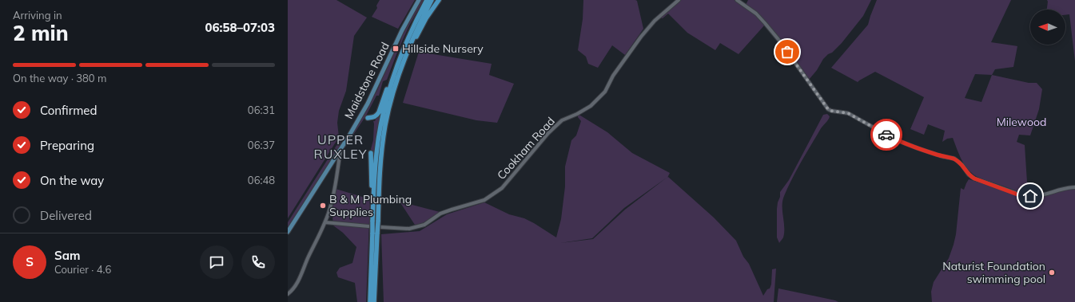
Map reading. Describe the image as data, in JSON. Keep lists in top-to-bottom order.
{
  "streets": {
    "main road": ["Maidstone Road"],
    "street": ["Cookham Road"]
  },
  "districts": ["UPPER RUXLEY"],
  "parks": ["Milewood"],
  "places": {
    "transit": ["Hillside Nursery"],
    "other": ["B & M Plumbing Supplies", "Naturist Foundation swimming pool"]
  },
  "north": "left",
  "page": {
    "heading": ["2 min", "Arriving in", "06:58–07:03"],
    "panel": ["Sam", "Courier · 4.6"],
    "bar": "On the way · 380 m",
    "list": [
      ["Confirmed", "06:31"],
      ["Preparing", "06:37"],
      ["On the way", "06:48"],
      "Delivered"
    ],
    "round": "S"
  }
}
